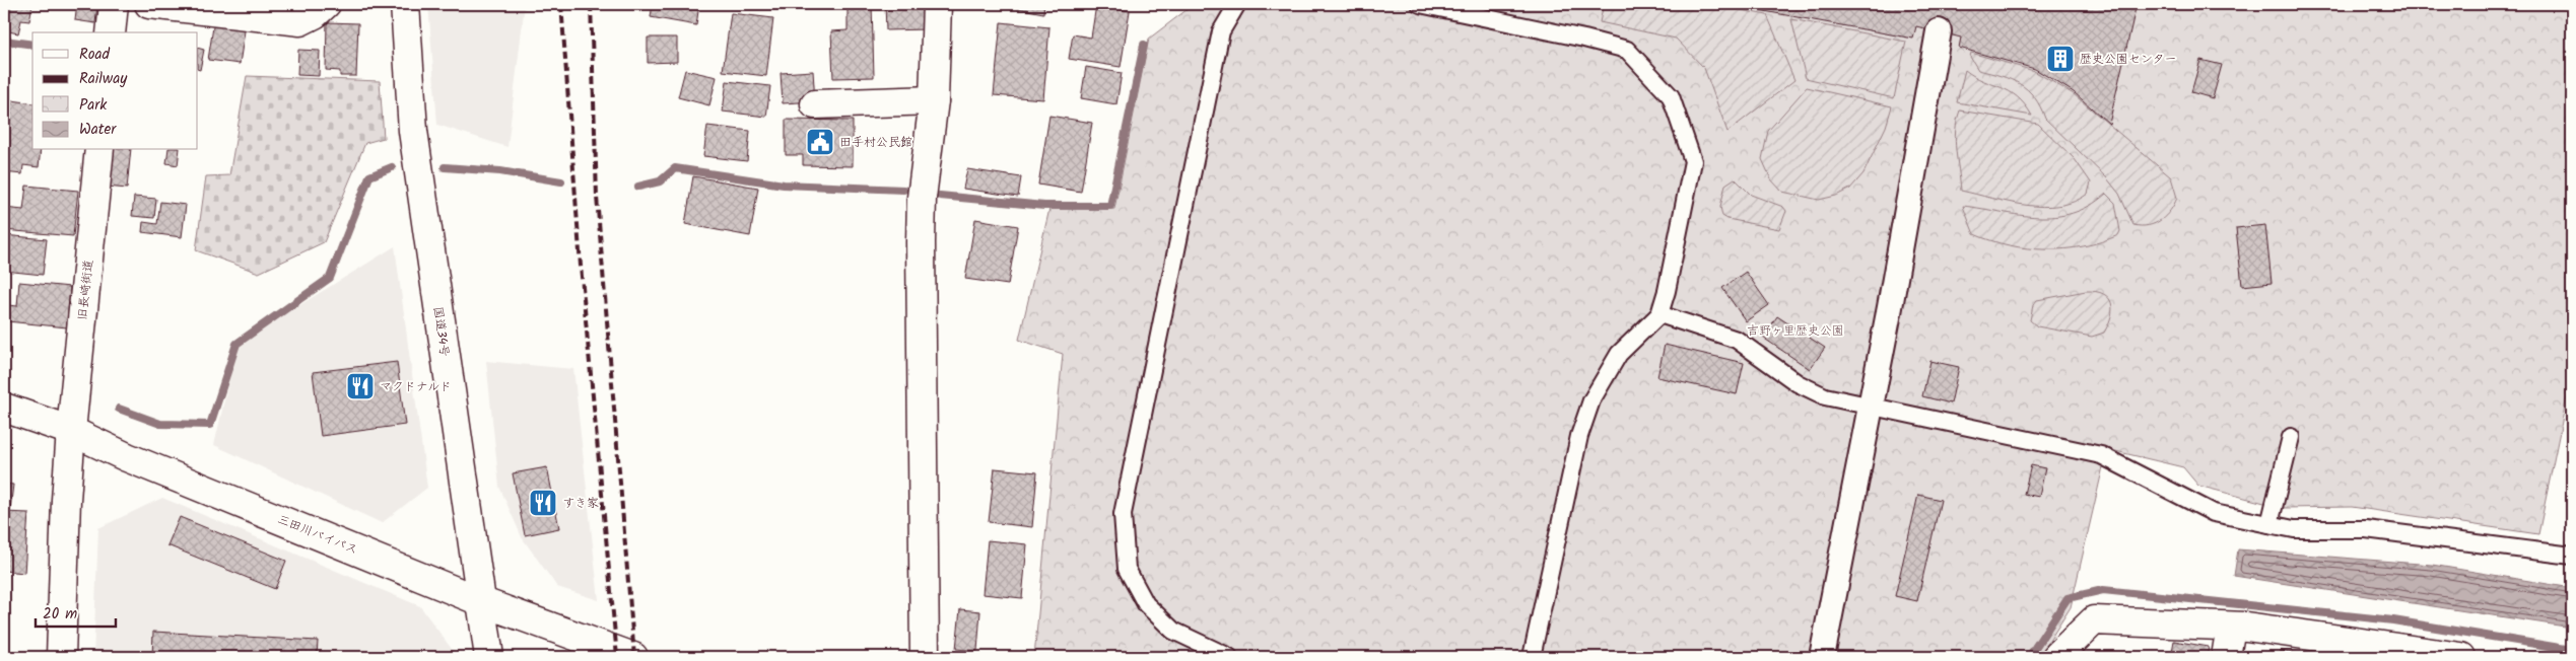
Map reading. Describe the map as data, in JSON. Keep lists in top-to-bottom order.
{
  "streets": {
    "main road": ["旧長崎街道", "国道34号", "三田川バイパス"]
  },
  "crossings": [
    ["旧長崎街道", "三田川バイパス"],
    ["国道34号", "三田川バイパス"]
  ],
  "parks": ["吉野ヶ里歴史公園"],
  "places": {
    "building": ["歴史公園センター"],
    "public building": ["田手村公民館"],
    "restaurant": ["マクドナルド", "すき家"]
  },
  "legend": [
    "Road",
    "Railway",
    "Park",
    "Water"
  ],
  "scale_bar": "20 m"
}
